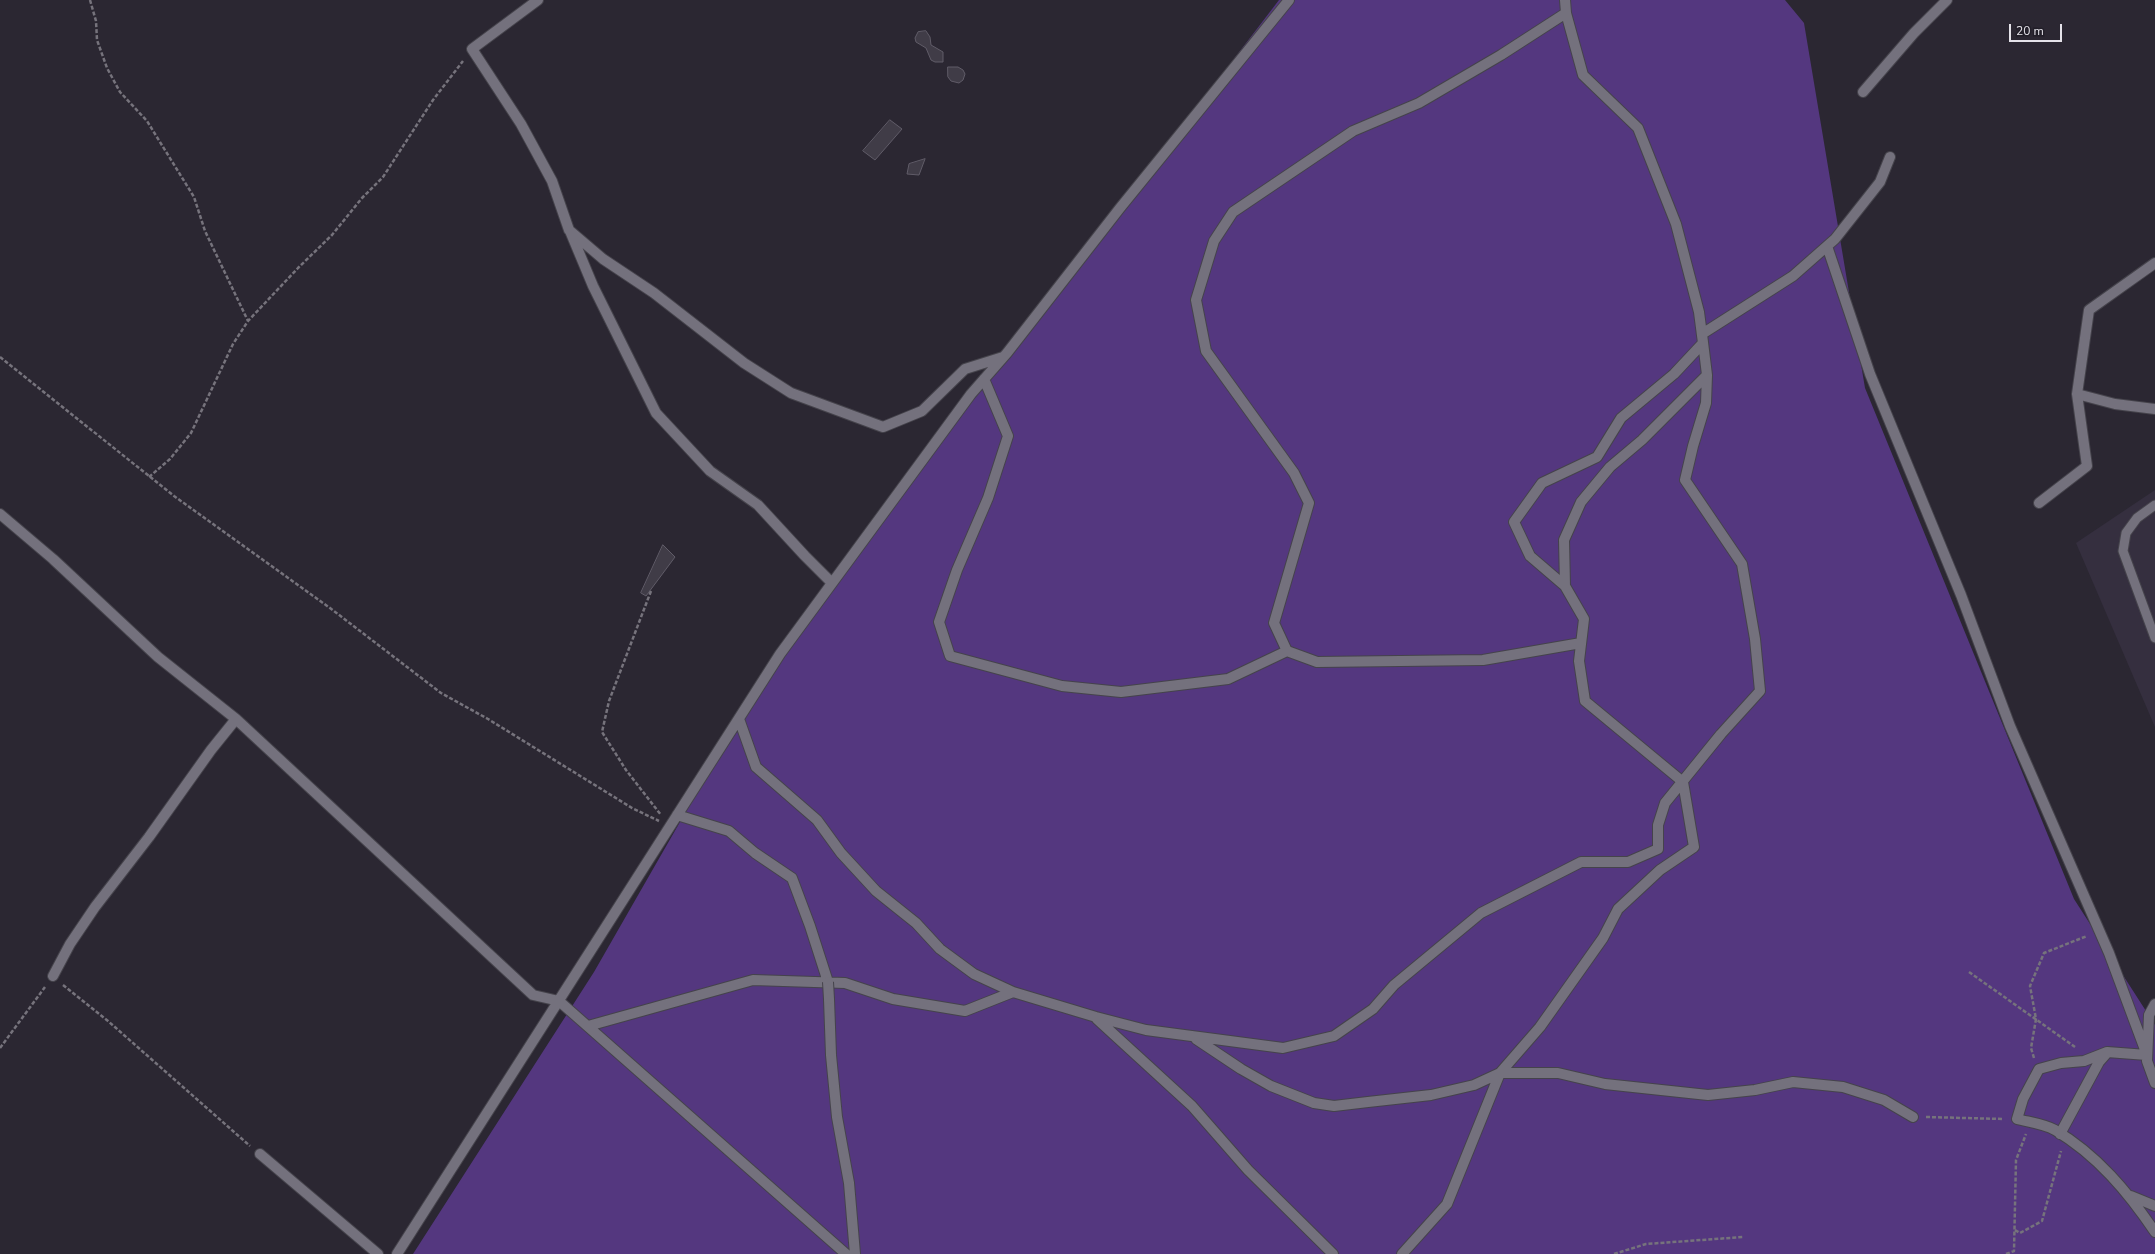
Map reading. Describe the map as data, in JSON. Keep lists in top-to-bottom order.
{
  "scale_bar": "20 m"
}
